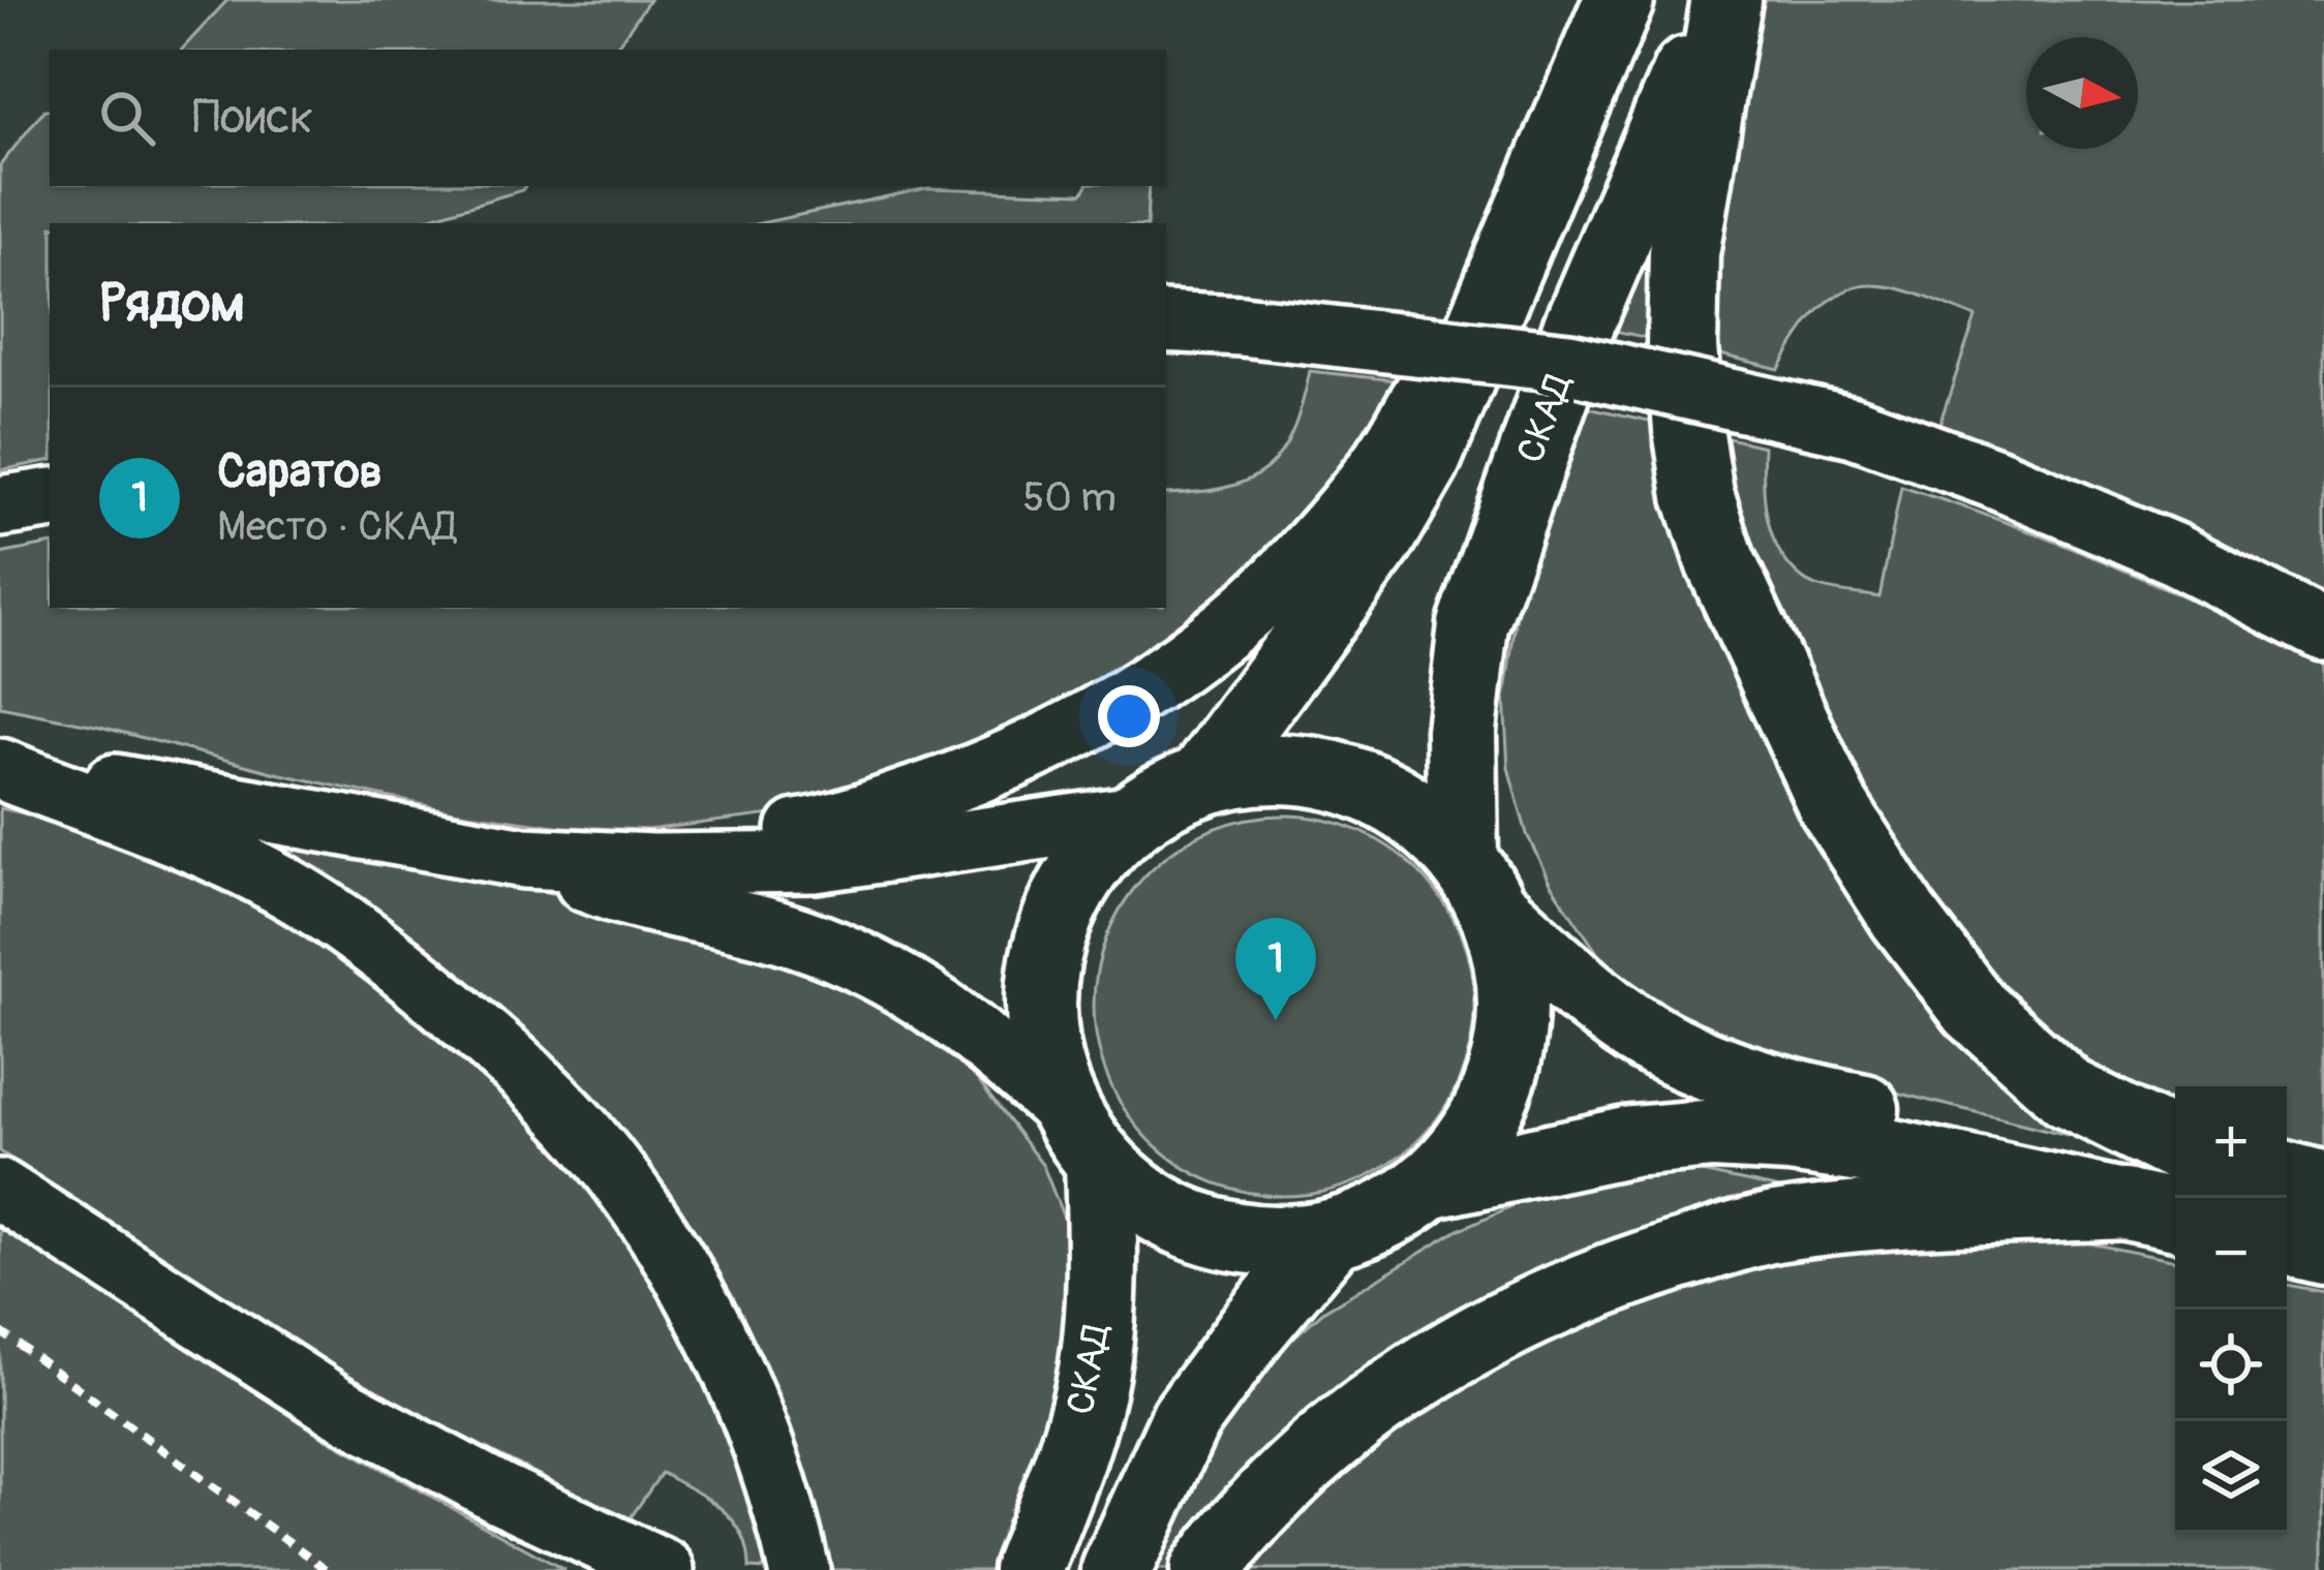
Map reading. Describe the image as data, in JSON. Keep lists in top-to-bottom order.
{
  "streets": {
    "highway": ["СКАД"]
  },
  "north": "right",
  "page": {
    "search": "Поиск",
    "heading": "Рядом",
    "list": [
      {
        "mark": "1",
        "name": "Саратов",
        "note": "Место · СКАД",
        "value": "50 m"
      }
    ],
    "pins": "1",
    "map_buttons": ["+", "−"]
  }
}
